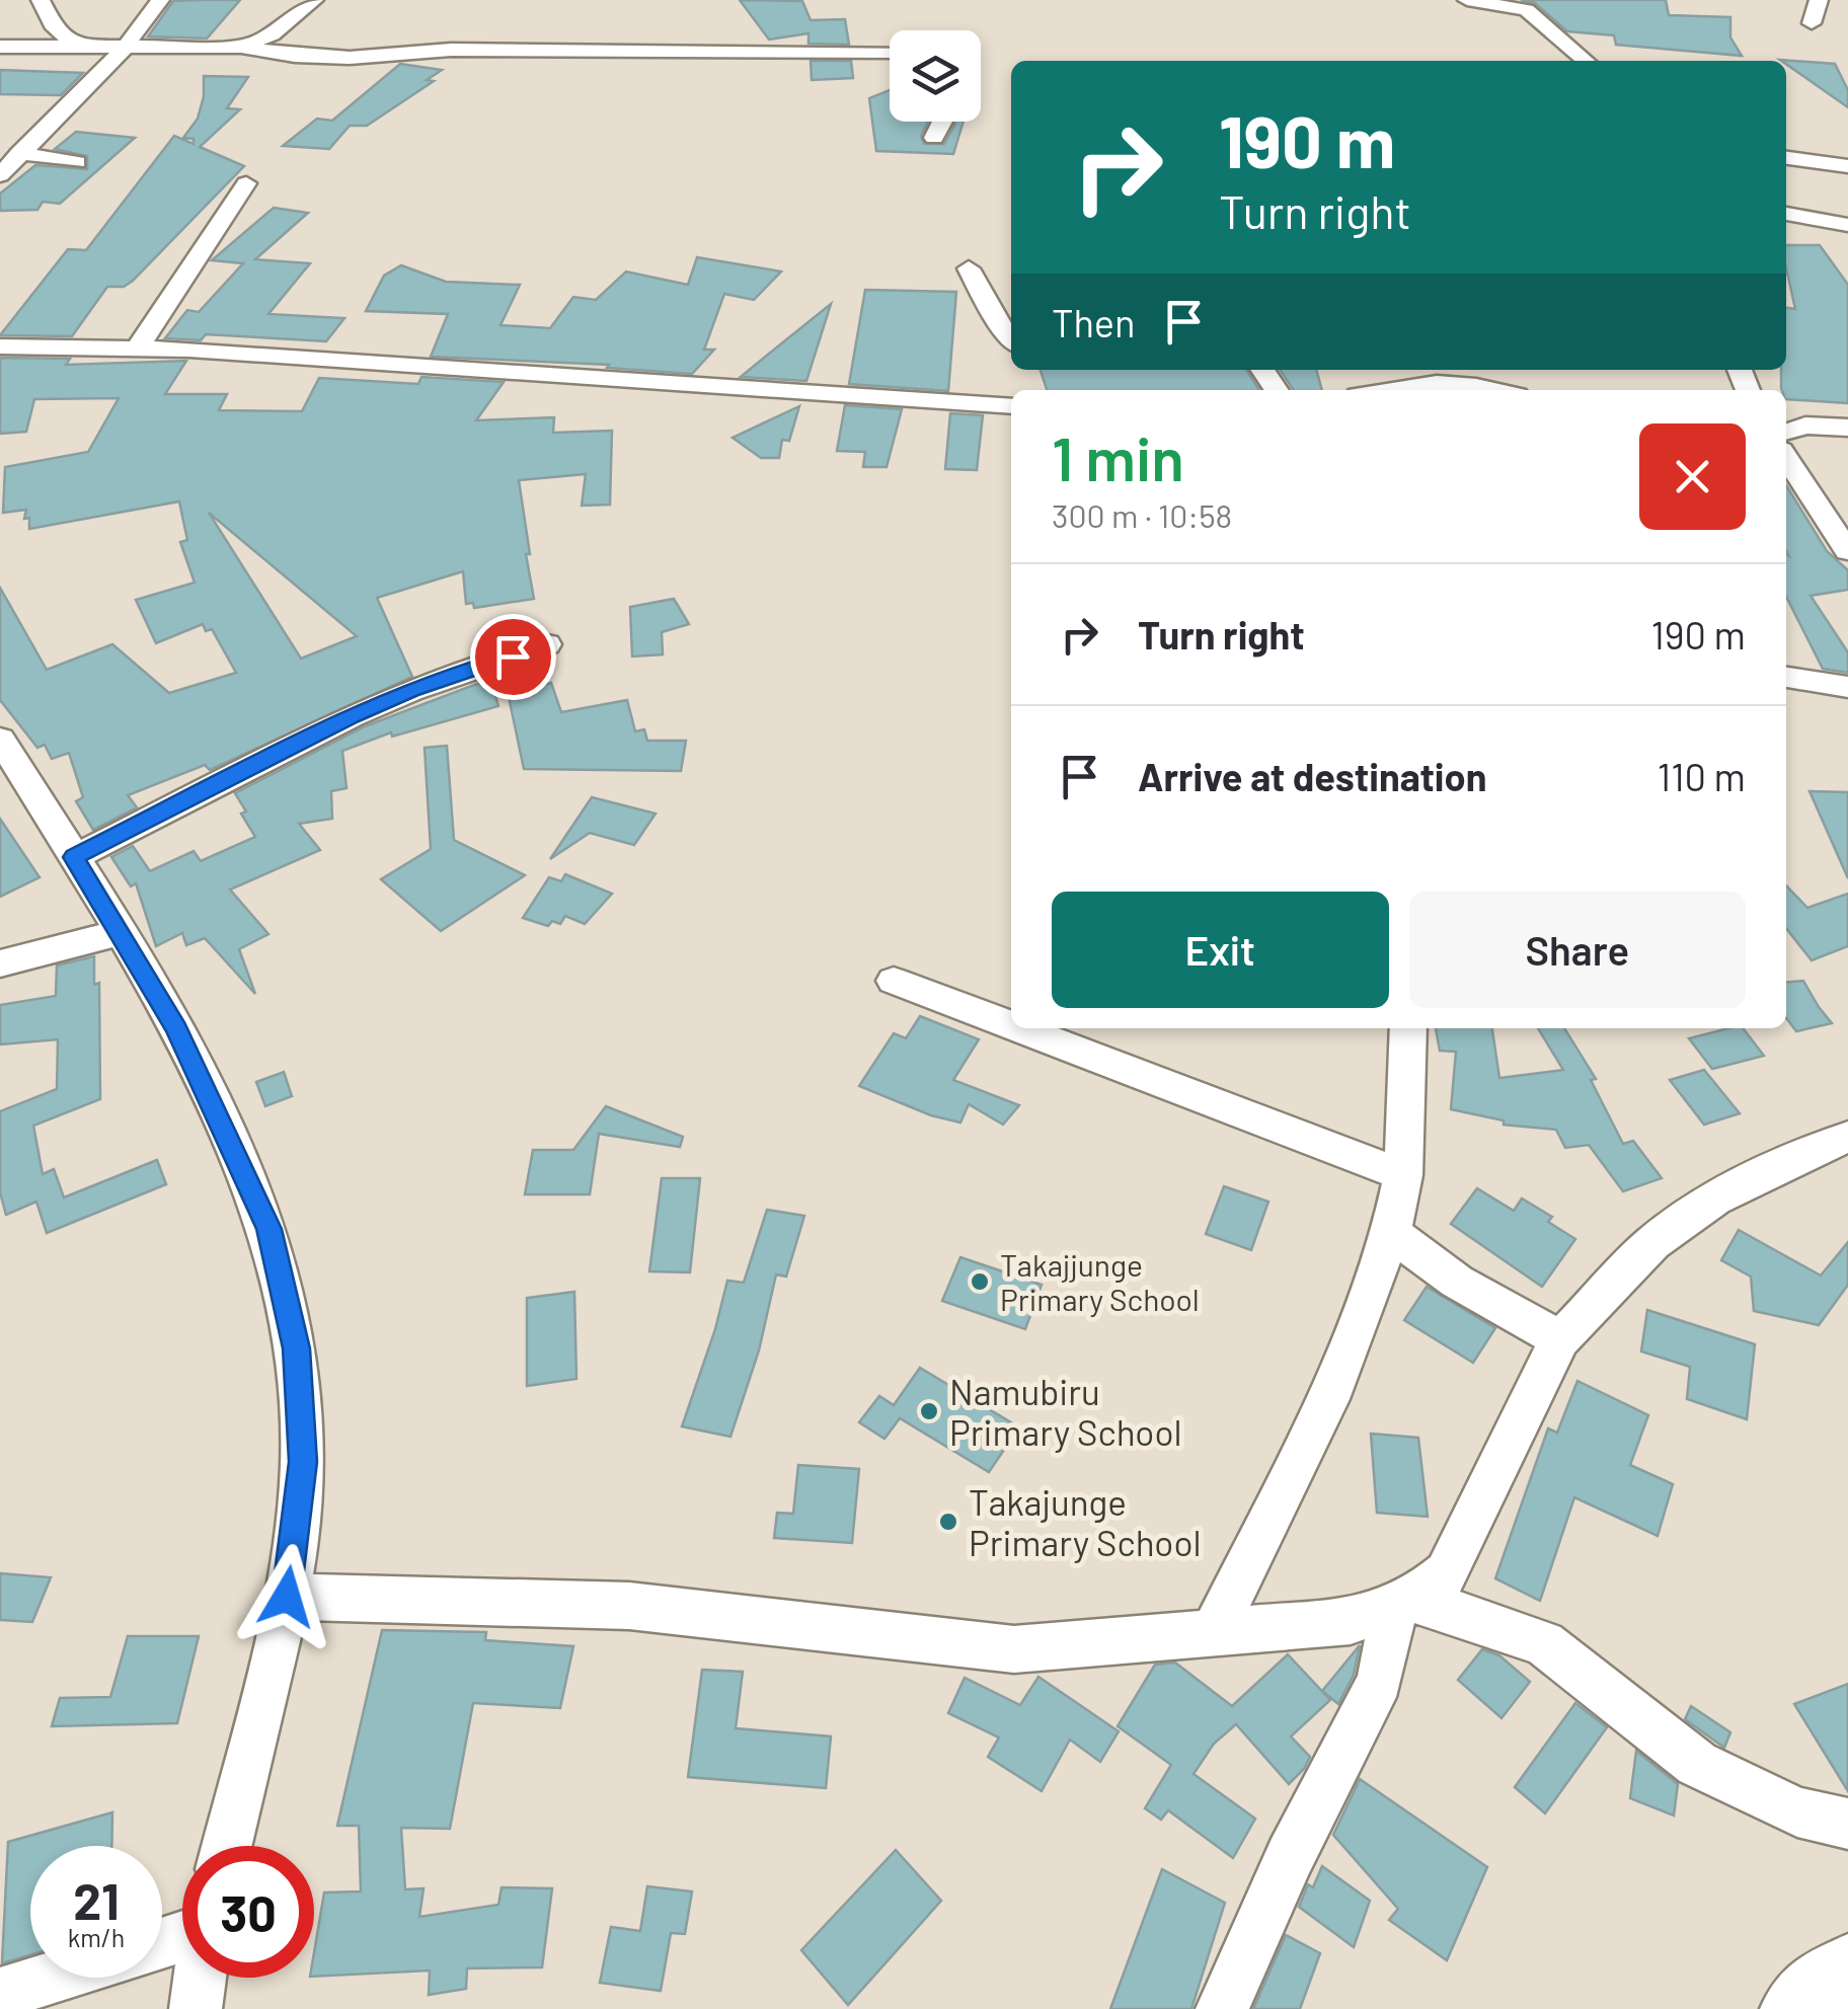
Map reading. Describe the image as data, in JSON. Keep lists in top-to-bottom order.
{
  "places": ["Takajjunge Primary School", "Namubiru Primary School", "Takajunge Primary School"],
  "page": {
    "turn": ["190 m", "Turn right"],
    "then": "Then",
    "heading": ["1 min", "300 m · 10:58"],
    "list": [
      {
        "name": "Turn right",
        "value": "190 m"
      },
      {
        "name": "Arrive at destination",
        "value": "110 m"
      }
    ],
    "buttons": ["Exit", "Share"],
    "speed": "21 km/h",
    "limit": "30"
  }
}
